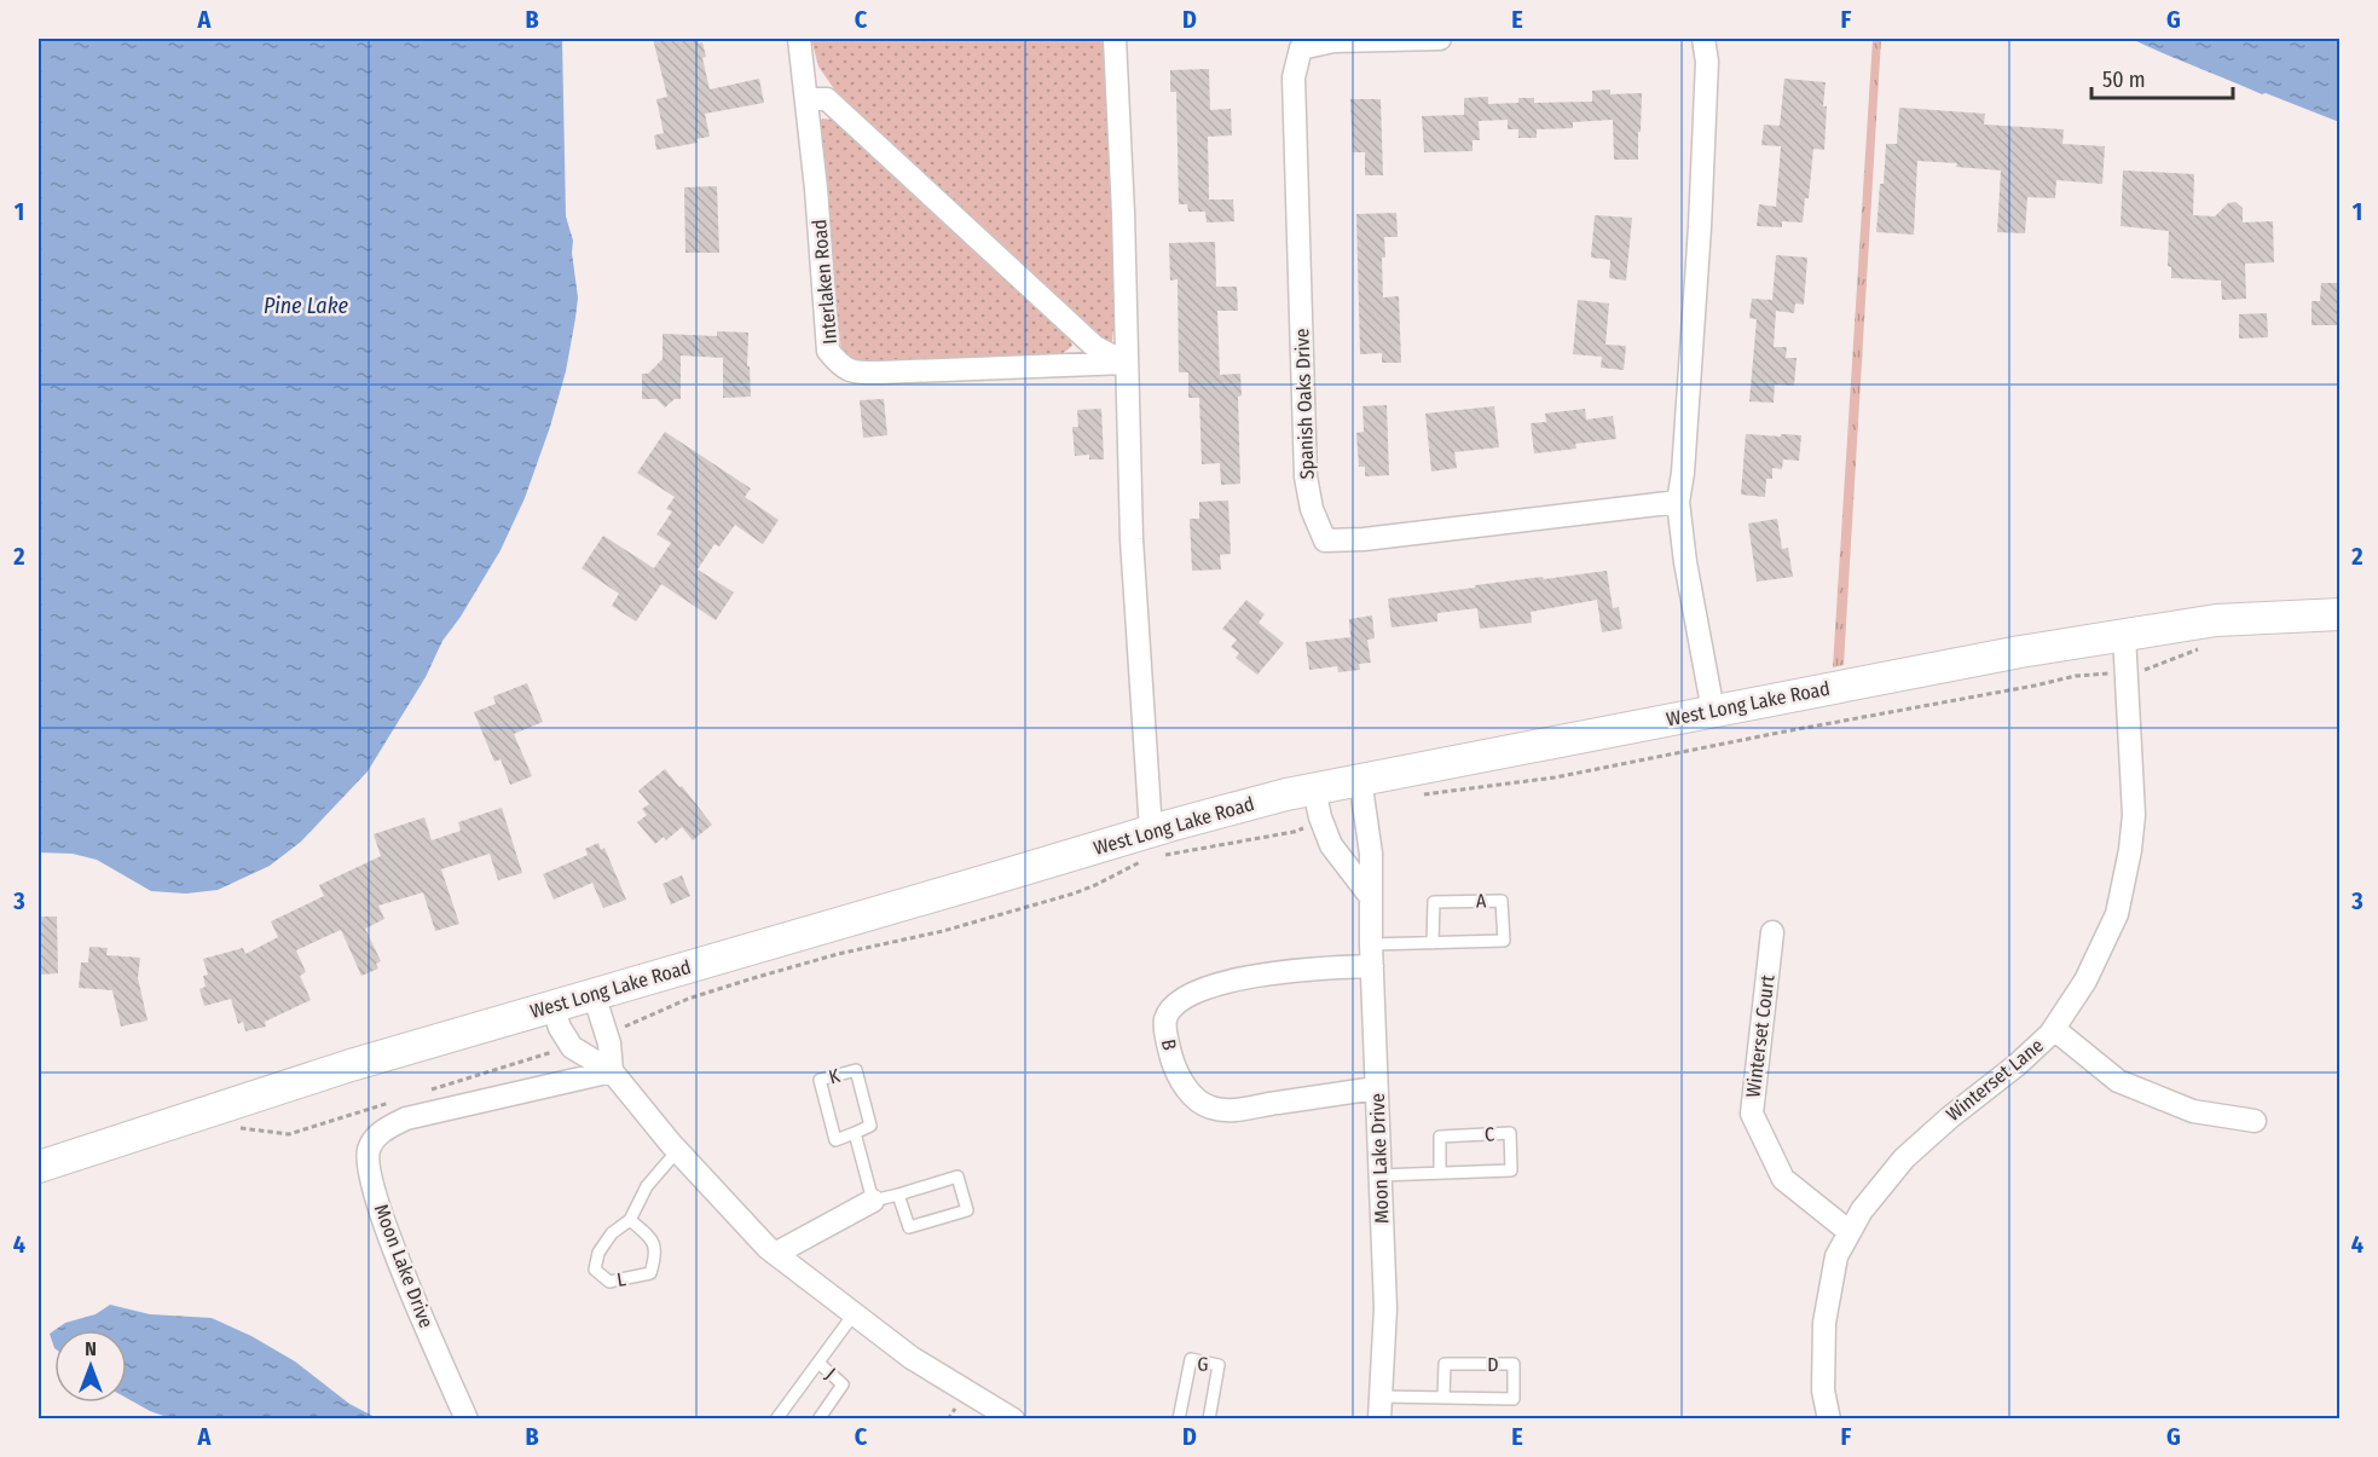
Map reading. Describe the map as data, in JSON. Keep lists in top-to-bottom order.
{
  "streets": {
    "main road": ["West Long Lake Road"],
    "street": [
      "Interlaken Road",
      "Spanish Oaks Drive",
      "Winterset Court",
      "B",
      "Winterset Lane",
      "Moon Lake Drive"
    ],
    "lane": [
      "A",
      "K",
      "C",
      "L",
      "G",
      "D",
      "J"
    ]
  },
  "crossings": [
    ["West Long Lake Road", "Winterset Lane"],
    ["West Long Lake Road", "Moon Lake Drive"],
    ["A", "B"],
    ["A", "Moon Lake Drive"],
    ["Winterset Court", "Winterset Lane"],
    ["B", "Moon Lake Drive"],
    ["C", "Moon Lake Drive"],
    ["Moon Lake Drive", "D"]
  ],
  "water": ["Pine Lake"],
  "scale_bar": "50 m",
  "north": "top",
  "grid": {
    "columns": [
      "A",
      "B",
      "C",
      "D",
      "E",
      "F",
      "G"
    ],
    "rows": [
      "1",
      "2",
      "3",
      "4"
    ]
  }
}
